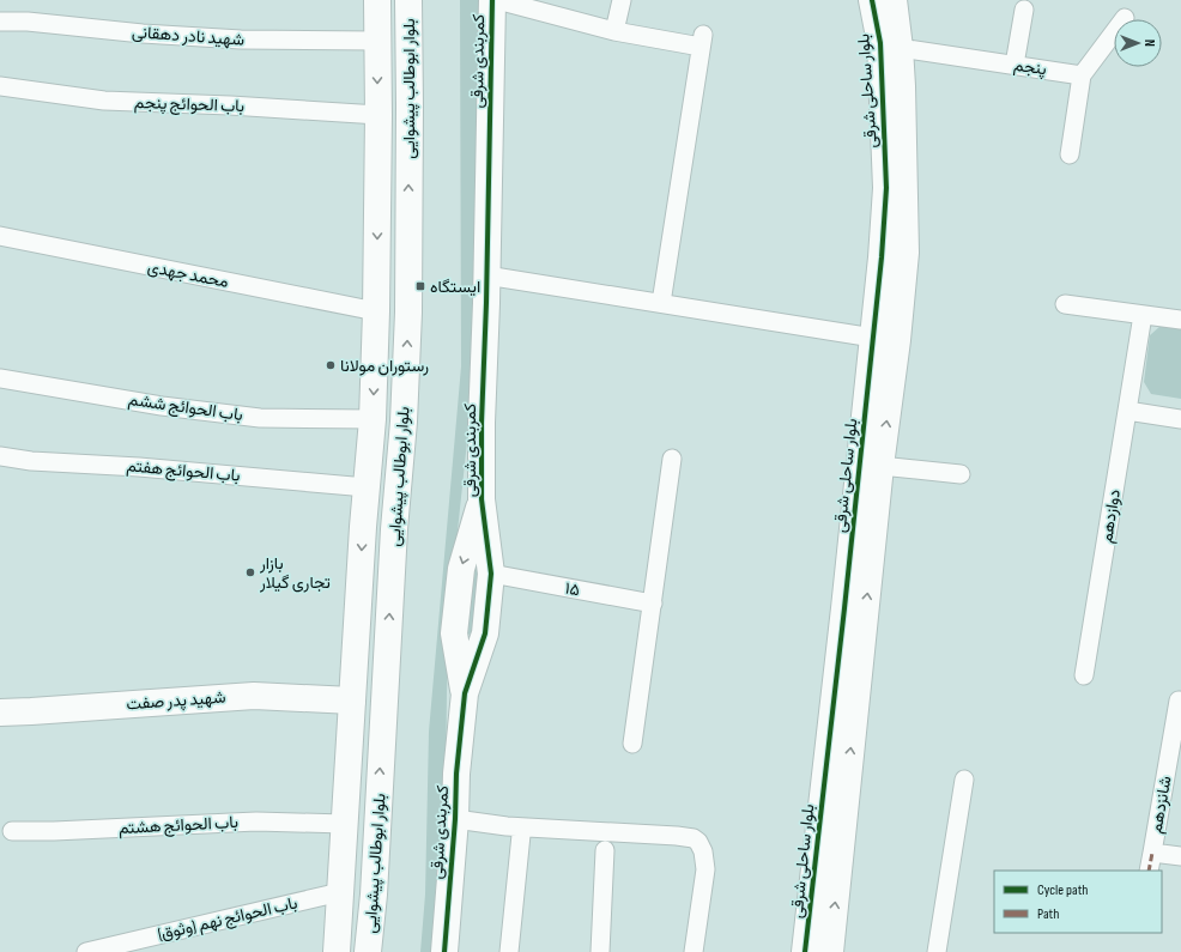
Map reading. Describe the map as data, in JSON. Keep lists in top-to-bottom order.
{
  "streets": {
    "main road": [
      "کمربندی شرقی",
      "بلوار ابوطالب پیشوایی",
      "بلوار ساحلی شرقی",
      "شهید پدر صفت"
    ],
    "street": [
      "شهید نادر دهقانی",
      "پنجم",
      "باب الحوائج پنجم",
      "محمد جهدی",
      "باب الحوائج ششم",
      "باب الحوائج هفتم",
      "دوازدهم",
      "۱۵",
      "شانزدهم",
      "باب الحوائج هشتم",
      "باب الحوائج نهم (وثوق)"
    ]
  },
  "crossings": [
    ["شهید نادر دهقانی", "بلوار ابوطالب پیشوایی"],
    ["کمربندی شرقی", "۱۵"],
    ["پنجم", "بلوار ساحلی شرقی"],
    ["بلوار ابوطالب پیشوایی", "باب الحوائج پنجم"],
    ["بلوار ابوطالب پیشوایی", "محمد جهدی"],
    ["بلوار ابوطالب پیشوایی", "باب الحوائج ششم"],
    ["بلوار ابوطالب پیشوایی", "باب الحوائج هفتم"],
    ["بلوار ابوطالب پیشوایی", "شهید پدر صفت"],
    ["بلوار ابوطالب پیشوایی", "باب الحوائج هشتم"],
    ["بلوار ابوطالب پیشوایی", "باب الحوائج نهم (وثوق)"]
  ],
  "places": {
    "transit": ["ایستگاه"],
    "other": ["رستوران مولانا", "بازار تجاری گیلار"]
  },
  "legend": ["Cycle path", "Path"],
  "north": "right"
}
